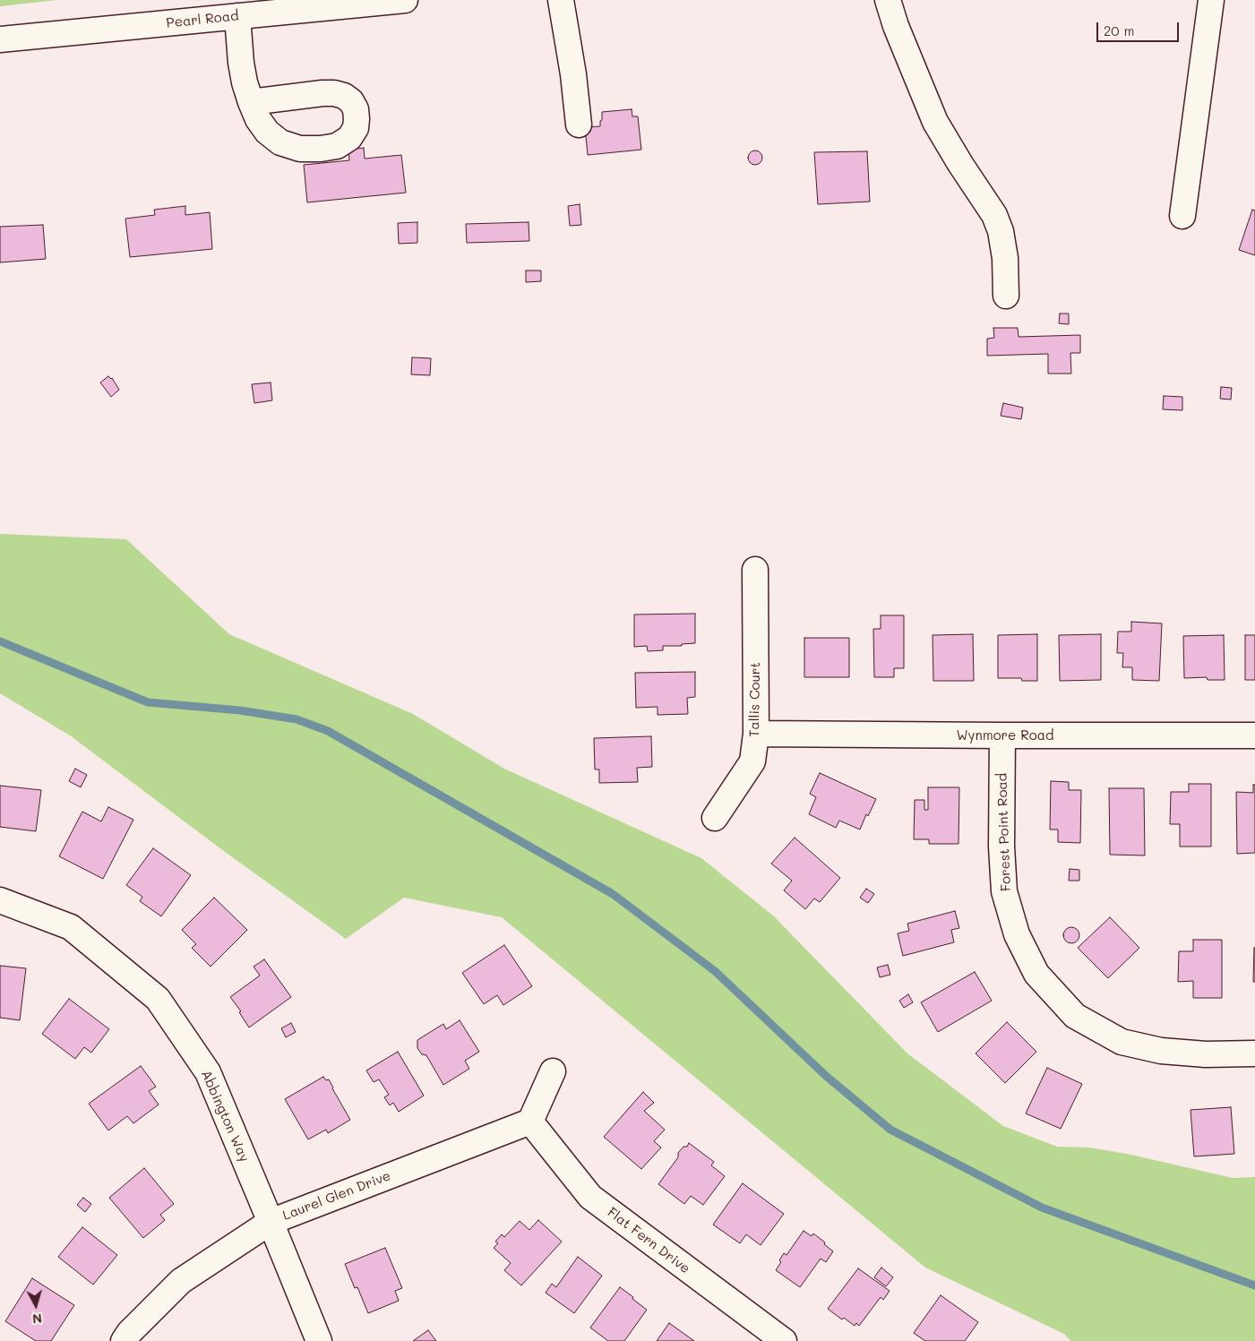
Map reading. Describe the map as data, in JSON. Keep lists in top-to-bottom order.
{
  "streets": {
    "street": [
      "Pearl Road",
      "Tallis Court",
      "Wynmore Road",
      "Forest Point Road",
      "Abbington Way",
      "Laurel Glen Drive",
      "Flat Fern Drive"
    ]
  },
  "crossings": [
    ["Tallis Court", "Wynmore Road"],
    ["Wynmore Road", "Forest Point Road"],
    ["Abbington Way", "Laurel Glen Drive"],
    ["Laurel Glen Drive", "Flat Fern Drive"]
  ],
  "scale_bar": "20 m",
  "north": "bottom"
}
